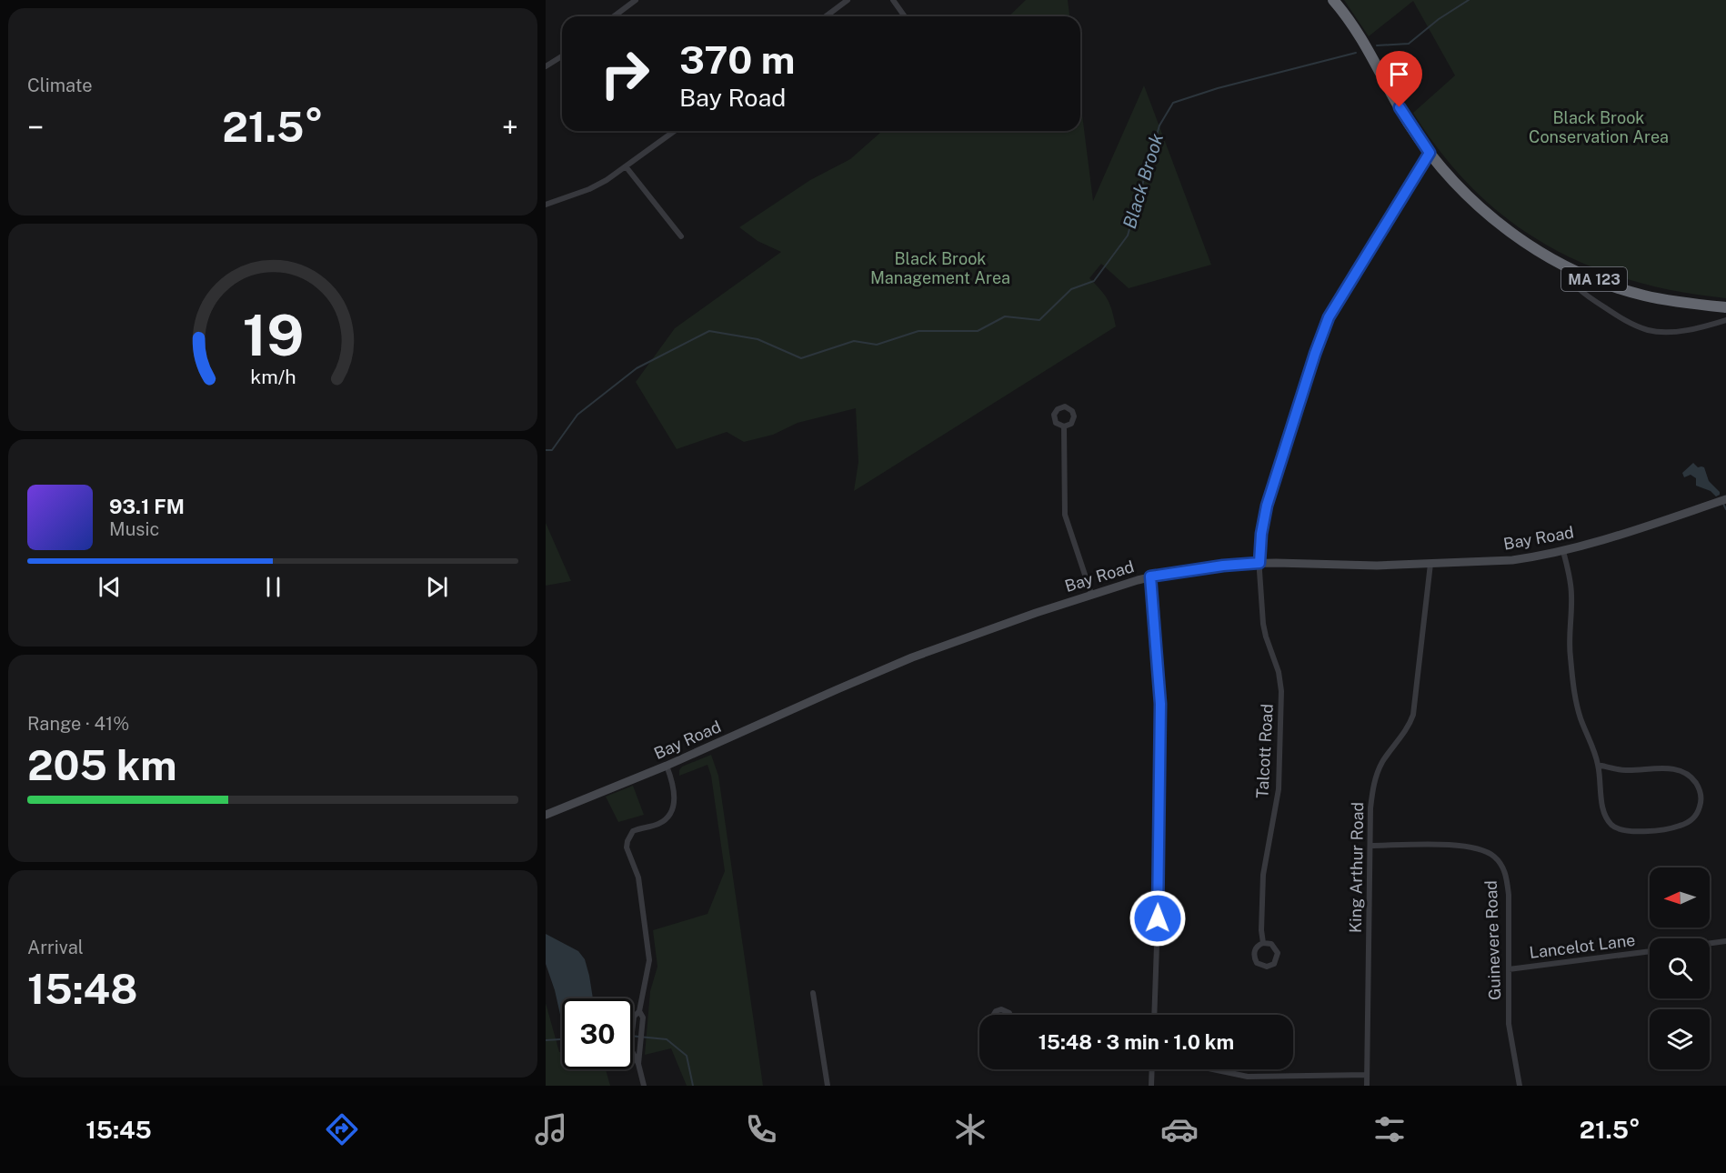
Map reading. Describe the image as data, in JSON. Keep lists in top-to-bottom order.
{
  "streets": {
    "highway": ["MA 123"],
    "main road": ["Bay Road"],
    "street": [
      "Talcott Road",
      "King Arthur Road",
      "Guinevere Road",
      "Lancelot Lane"
    ]
  },
  "crossings": [
    ["MA 123", "Talcott Road"],
    ["Bay Road", "Talcott Road"],
    ["Bay Road", "King Arthur Road"],
    ["King Arthur Road", "Guinevere Road"],
    ["Guinevere Road", "Lancelot Lane"]
  ],
  "water": ["Black Brook"],
  "parks": ["Black Brook Conservation Area", "Black Brook Management Area"],
  "north": "left",
  "page": {
    "tile": [
      "Climate",
      ["Range · 41%", "205 km"],
      ["Arrival", "15:48"]
    ],
    "turn": ["370 m", "Bay Road"],
    "heat": ["−", "21.5°", "+"],
    "song": ["93.1 FM", "Music"],
    "limit": "30",
    "trip": "15:48 · 3 min · 1.0 km",
    "tabs": ["15:45", "21.5°"],
    "gauge": ["19", "km/h"]
  }
}
